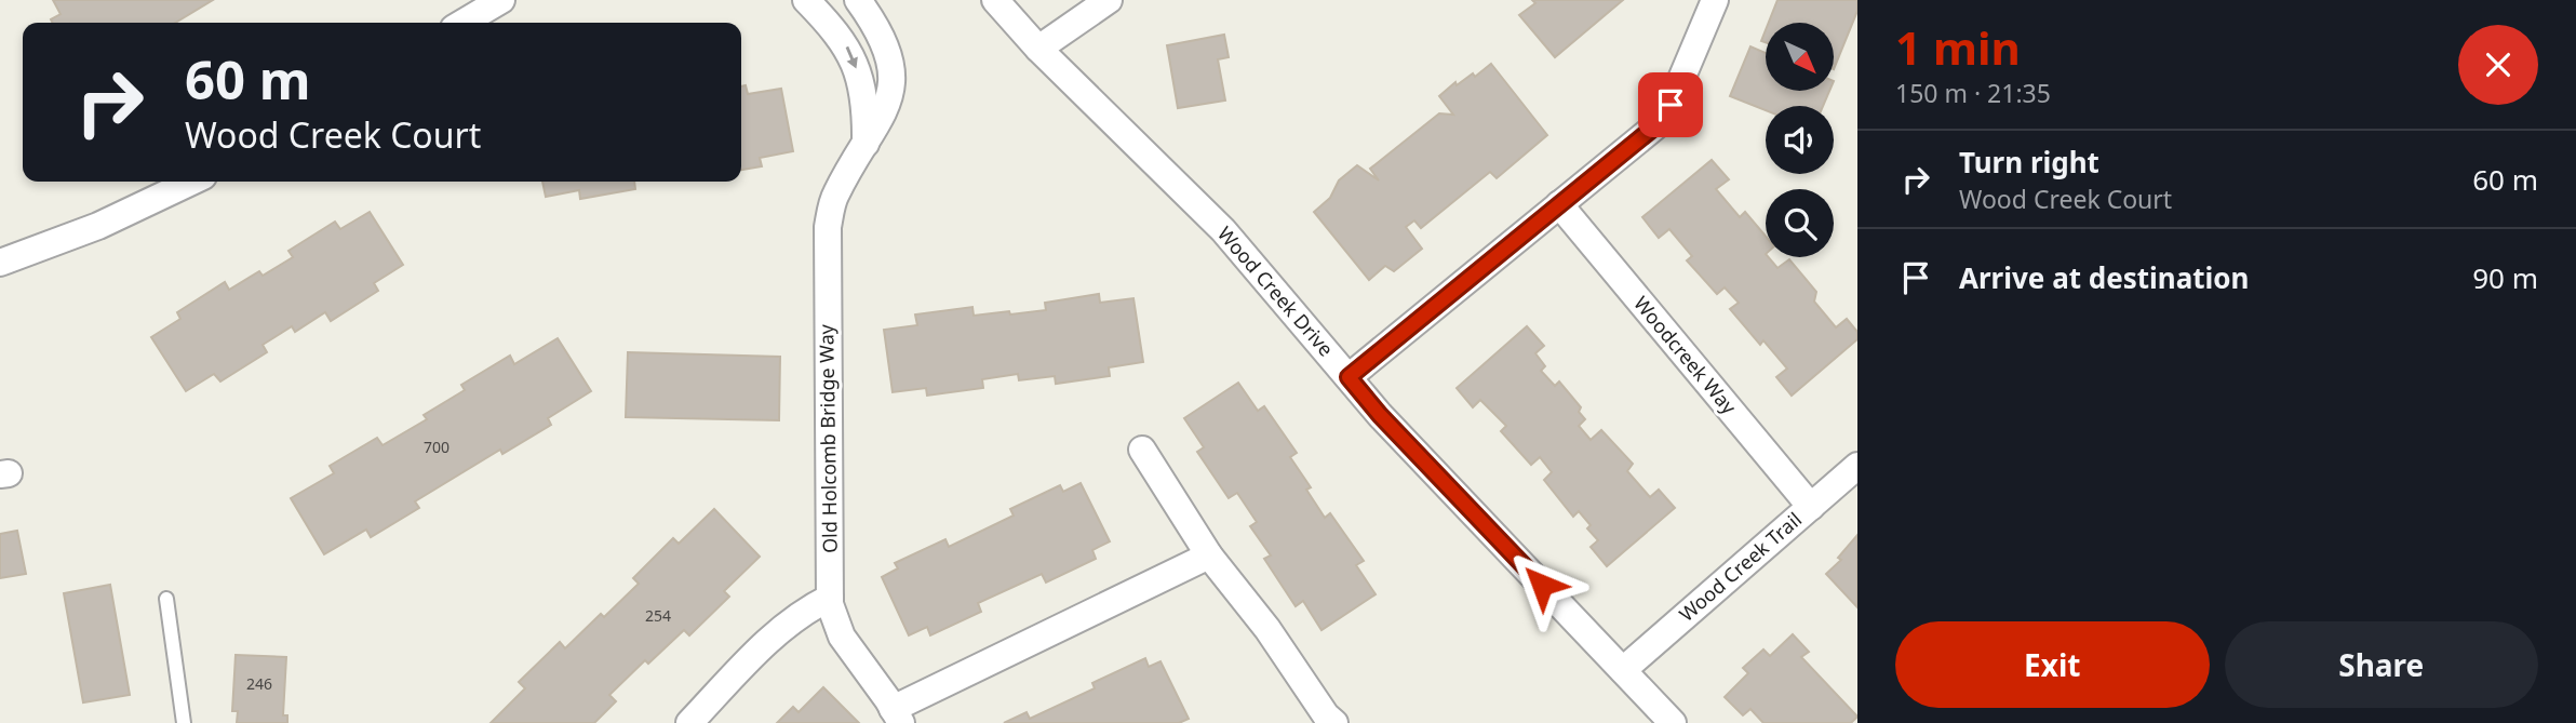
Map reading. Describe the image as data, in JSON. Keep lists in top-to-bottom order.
{
  "streets": {
    "street": [
      "Wood Creek Drive",
      "Woodcreek Way",
      "Old Holcomb Bridge Way",
      "Wood Creek Trail"
    ]
  },
  "crossings": [
    ["Wood Creek Drive", "Wood Creek Trail"],
    ["Woodcreek Way", "Wood Creek Trail"]
  ],
  "house_numbers": ["700", "254", "246"],
  "north": "bottom right",
  "page": {
    "heading": ["1 min", "150 m · 21:35"],
    "turn": ["60 m", "Wood Creek Court"],
    "list": [
      {
        "name": "Turn right",
        "note": "Wood Creek Court",
        "value": "60 m"
      },
      {
        "name": "Arrive at destination",
        "value": "90 m"
      }
    ],
    "buttons": ["Exit", "Share"]
  }
}
